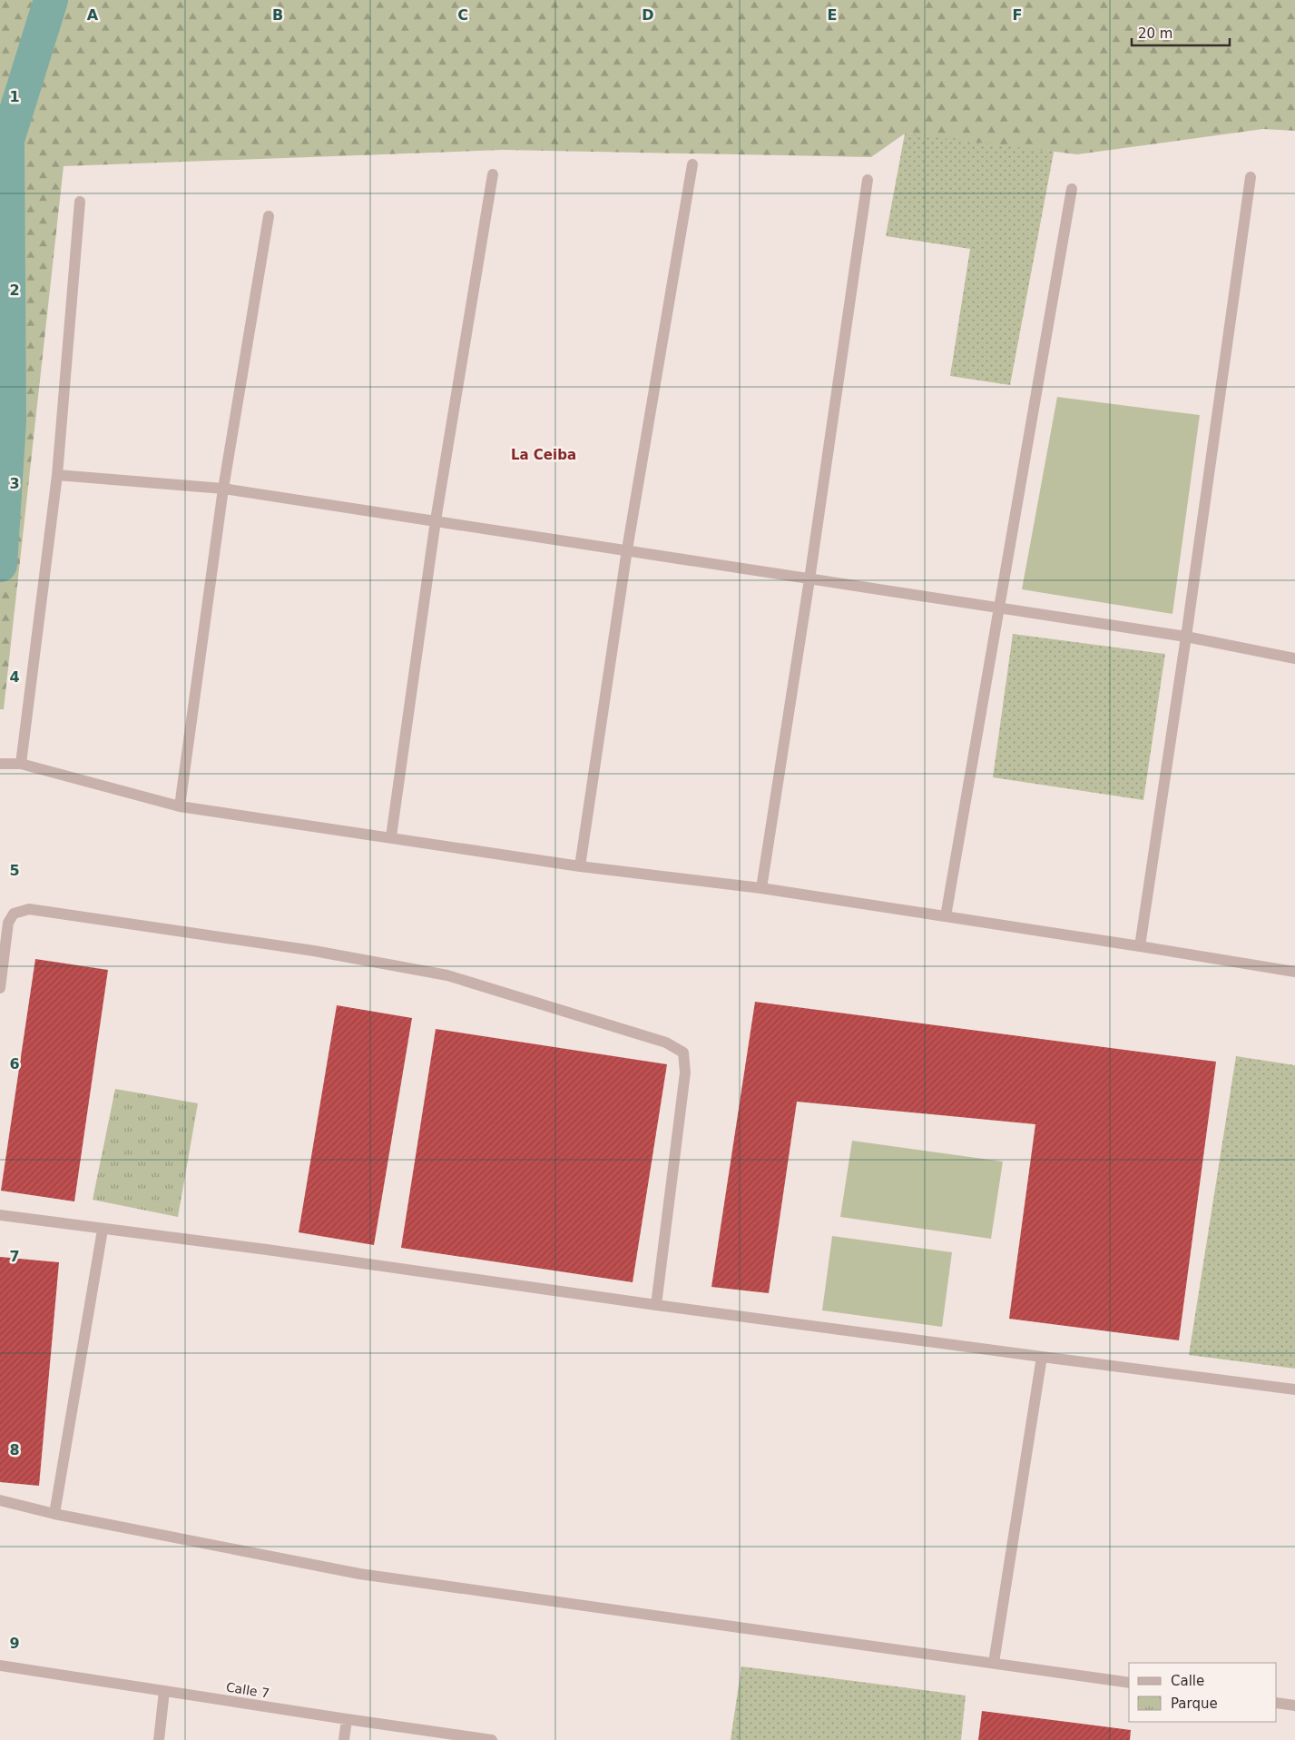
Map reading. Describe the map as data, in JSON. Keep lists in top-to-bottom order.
{
  "streets": {
    "street": ["Calle 7"]
  },
  "districts": ["La Ceiba"],
  "legend": ["Calle", "Parque"],
  "scale_bar": "20 m",
  "grid": {
    "columns": [
      "A",
      "B",
      "C",
      "D",
      "E",
      "F"
    ],
    "rows": [
      "1",
      "2",
      "3",
      "4",
      "5",
      "6",
      "7",
      "8",
      "9"
    ]
  }
}
